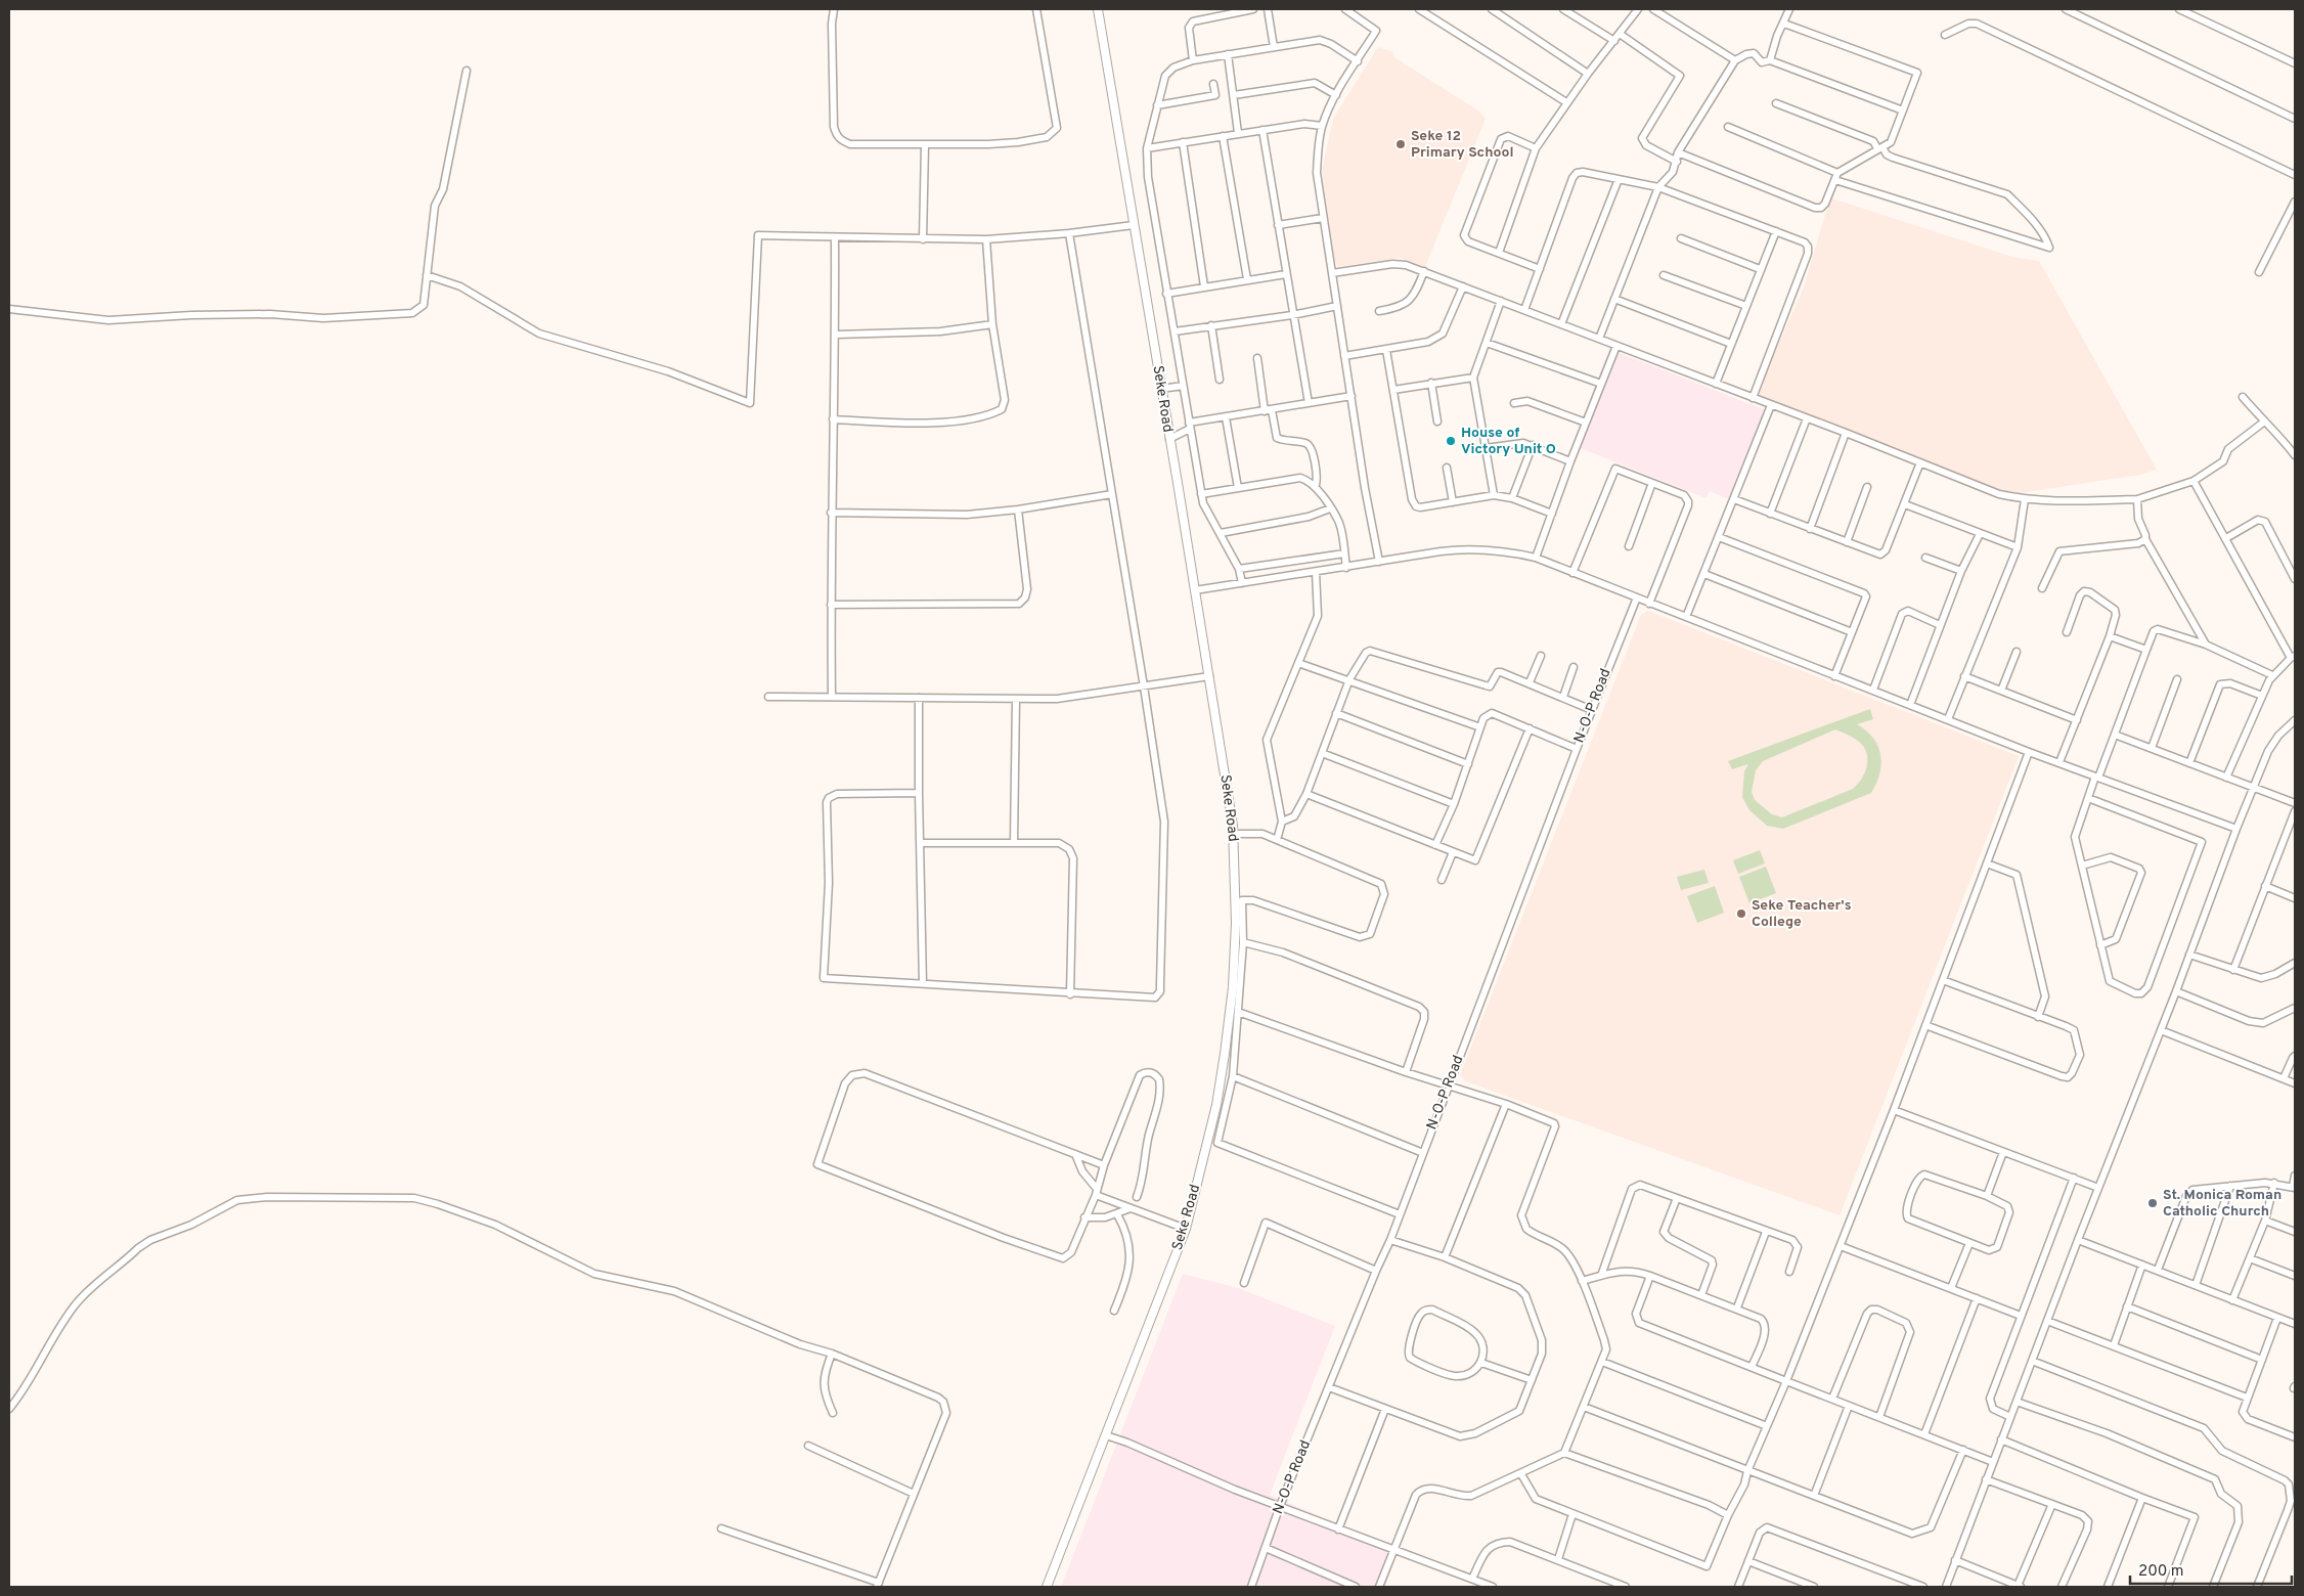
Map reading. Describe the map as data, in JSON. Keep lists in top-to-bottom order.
{
  "streets": {
    "main road": ["Seke Road"],
    "street": ["N-O-P Road"]
  },
  "places": [
    "Seke 12 Primary School",
    "House of Victory Unit O",
    "Seke Teacher's College",
    "St. Monica Roman Catholic Church"
  ],
  "scale_bar": "200 m"
}
